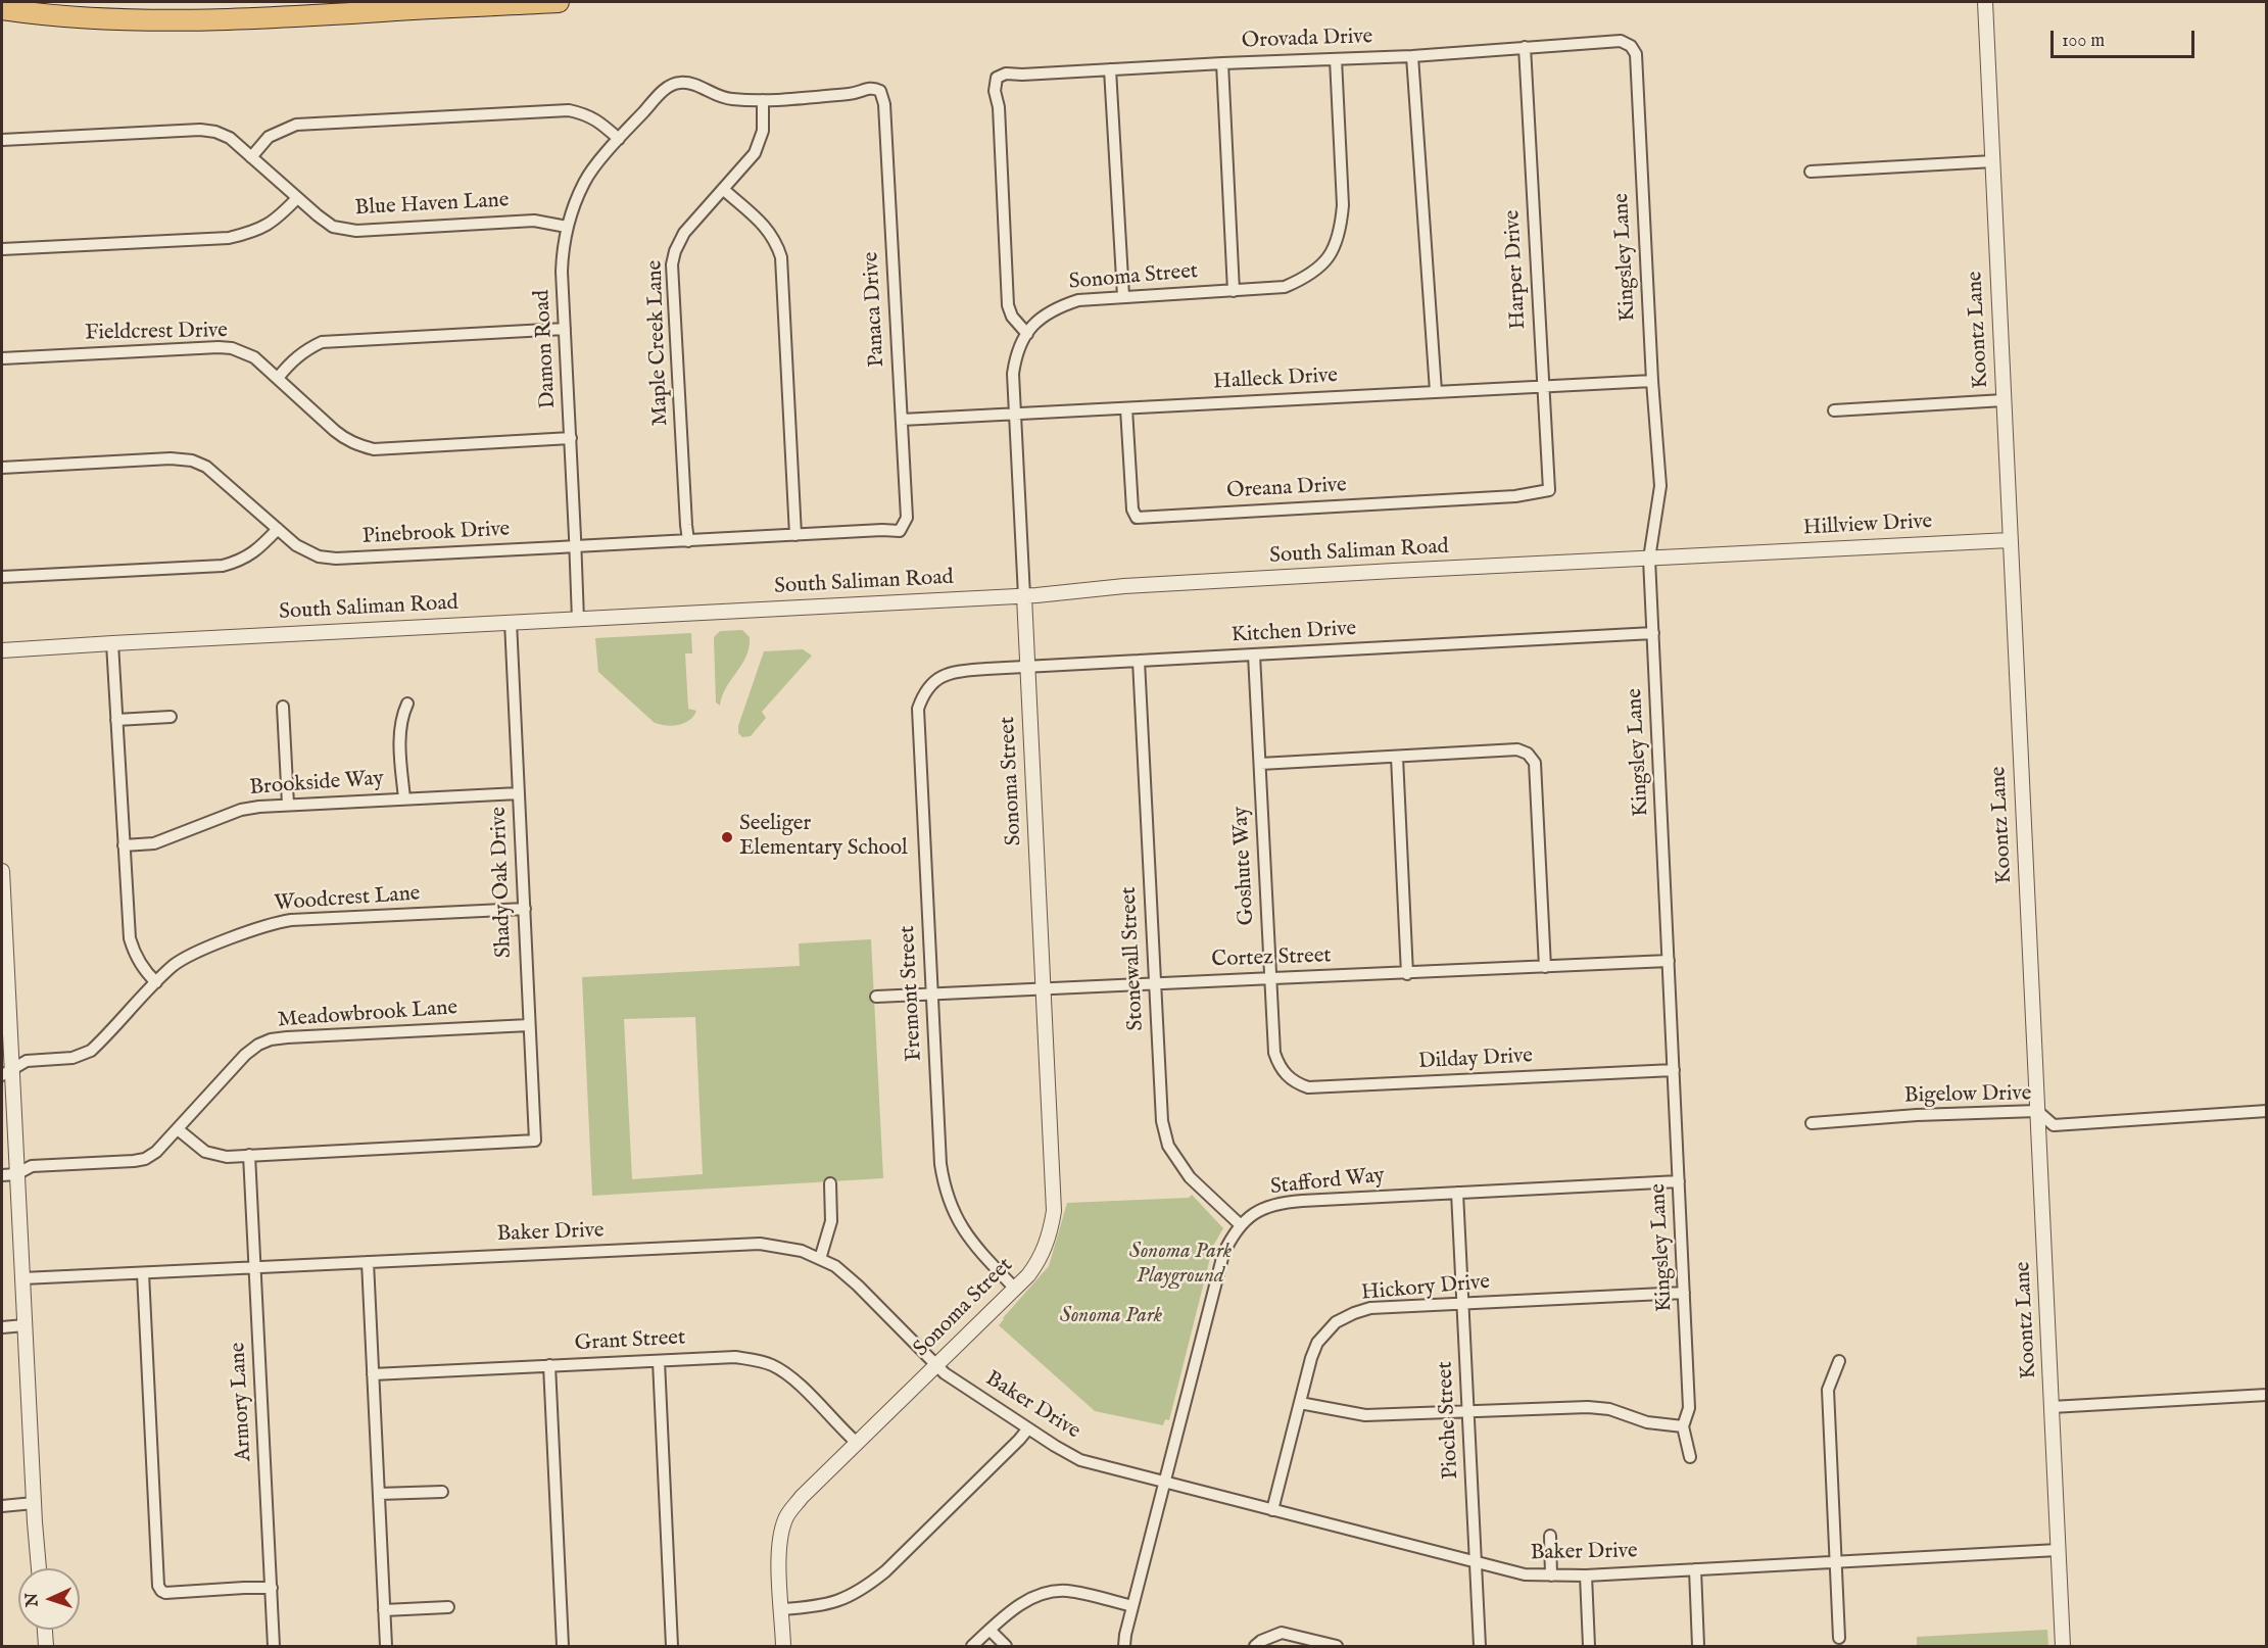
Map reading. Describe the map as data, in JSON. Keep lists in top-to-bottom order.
{
  "streets": {
    "street": [
      "Orovada Drive",
      "Blue Haven Lane",
      "Kingsley Lane",
      "Harper Drive",
      "Sonoma Street",
      "Panaca Drive",
      "Koontz Lane",
      "Fieldcrest Drive",
      "Maple Creek Lane",
      "Damon Road",
      "Halleck Drive",
      "Oreana Drive",
      "Hillview Drive",
      "Pinebrook Drive",
      "South Saliman Road",
      "Kitchen Drive",
      "Brookside Way",
      "Goshute Way",
      "Shady Oak Drive",
      "Woodcrest Lane",
      "Stonewall Street",
      "Cortez Street",
      "Fremont Street",
      "Meadowbrook Lane",
      "Dilday Drive",
      "Bigelow Drive",
      "Stafford Way",
      "Baker Drive",
      "Hickory Drive",
      "Grant Street",
      "Armory Lane",
      "Pioche Street"
    ]
  },
  "crossings": [
    ["Orovada Drive", "Kingsley Lane"],
    ["Orovada Drive", "Harper Drive"],
    ["Orovada Drive", "Sonoma Street"],
    ["Blue Haven Lane", "Damon Road"],
    ["Kingsley Lane", "Halleck Drive"],
    ["Kingsley Lane", "South Saliman Road"],
    ["Kingsley Lane", "Kitchen Drive"],
    ["Kingsley Lane", "Cortez Street"],
    ["Kingsley Lane", "Dilday Drive"],
    ["Kingsley Lane", "Stafford Way"],
    ["Kingsley Lane", "Hickory Drive"],
    ["Harper Drive", "Halleck Drive"],
    ["Harper Drive", "Oreana Drive"],
    ["Sonoma Street", "Halleck Drive"],
    ["Sonoma Street", "South Saliman Road"],
    ["Sonoma Street", "Kitchen Drive"],
    ["Sonoma Street", "Cortez Street"],
    ["Sonoma Street", "Fremont Street"],
    ["Sonoma Street", "Baker Drive"],
    ["Sonoma Street", "Grant Street"],
    ["Panaca Drive", "Maple Creek Lane"],
    ["Panaca Drive", "Damon Road"],
    ["Panaca Drive", "Halleck Drive"],
    ["Panaca Drive", "Pinebrook Drive"],
    ["Koontz Lane", "Hillview Drive"],
    ["Koontz Lane", "Bigelow Drive"],
    ["Koontz Lane", "Baker Drive"],
    ["Fieldcrest Drive", "Damon Road"],
    ["Maple Creek Lane", "Damon Road"],
    ["Maple Creek Lane", "Pinebrook Drive"],
    ["Damon Road", "Pinebrook Drive"],
    ["Damon Road", "South Saliman Road"],
    ["Halleck Drive", "Oreana Drive"],
    ["Hillview Drive", "South Saliman Road"],
    ["South Saliman Road", "Shady Oak Drive"],
    ["Kitchen Drive", "Goshute Way"],
    ["Kitchen Drive", "Stonewall Street"],
    ["Kitchen Drive", "Fremont Street"],
    ["Brookside Way", "Shady Oak Drive"],
    ["Goshute Way", "Cortez Street"],
    ["Goshute Way", "Dilday Drive"],
    ["Shady Oak Drive", "Woodcrest Lane"],
    ["Shady Oak Drive", "Meadowbrook Lane"],
    ["Shady Oak Drive", "Armory Lane"],
    ["Stonewall Street", "Cortez Street"],
    ["Stonewall Street", "Stafford Way"],
    ["Cortez Street", "Fremont Street"],
    ["Stafford Way", "Baker Drive"],
    ["Stafford Way", "Pioche Street"],
    ["Baker Drive", "Hickory Drive"],
    ["Baker Drive", "Armory Lane"],
    ["Baker Drive", "Pioche Street"],
    ["Hickory Drive", "Pioche Street"]
  ],
  "parks": ["Sonoma Park Playground", "Sonoma Park"],
  "places": ["Seeliger Elementary School"],
  "scale_bar": "100 m",
  "north": "left"
}
